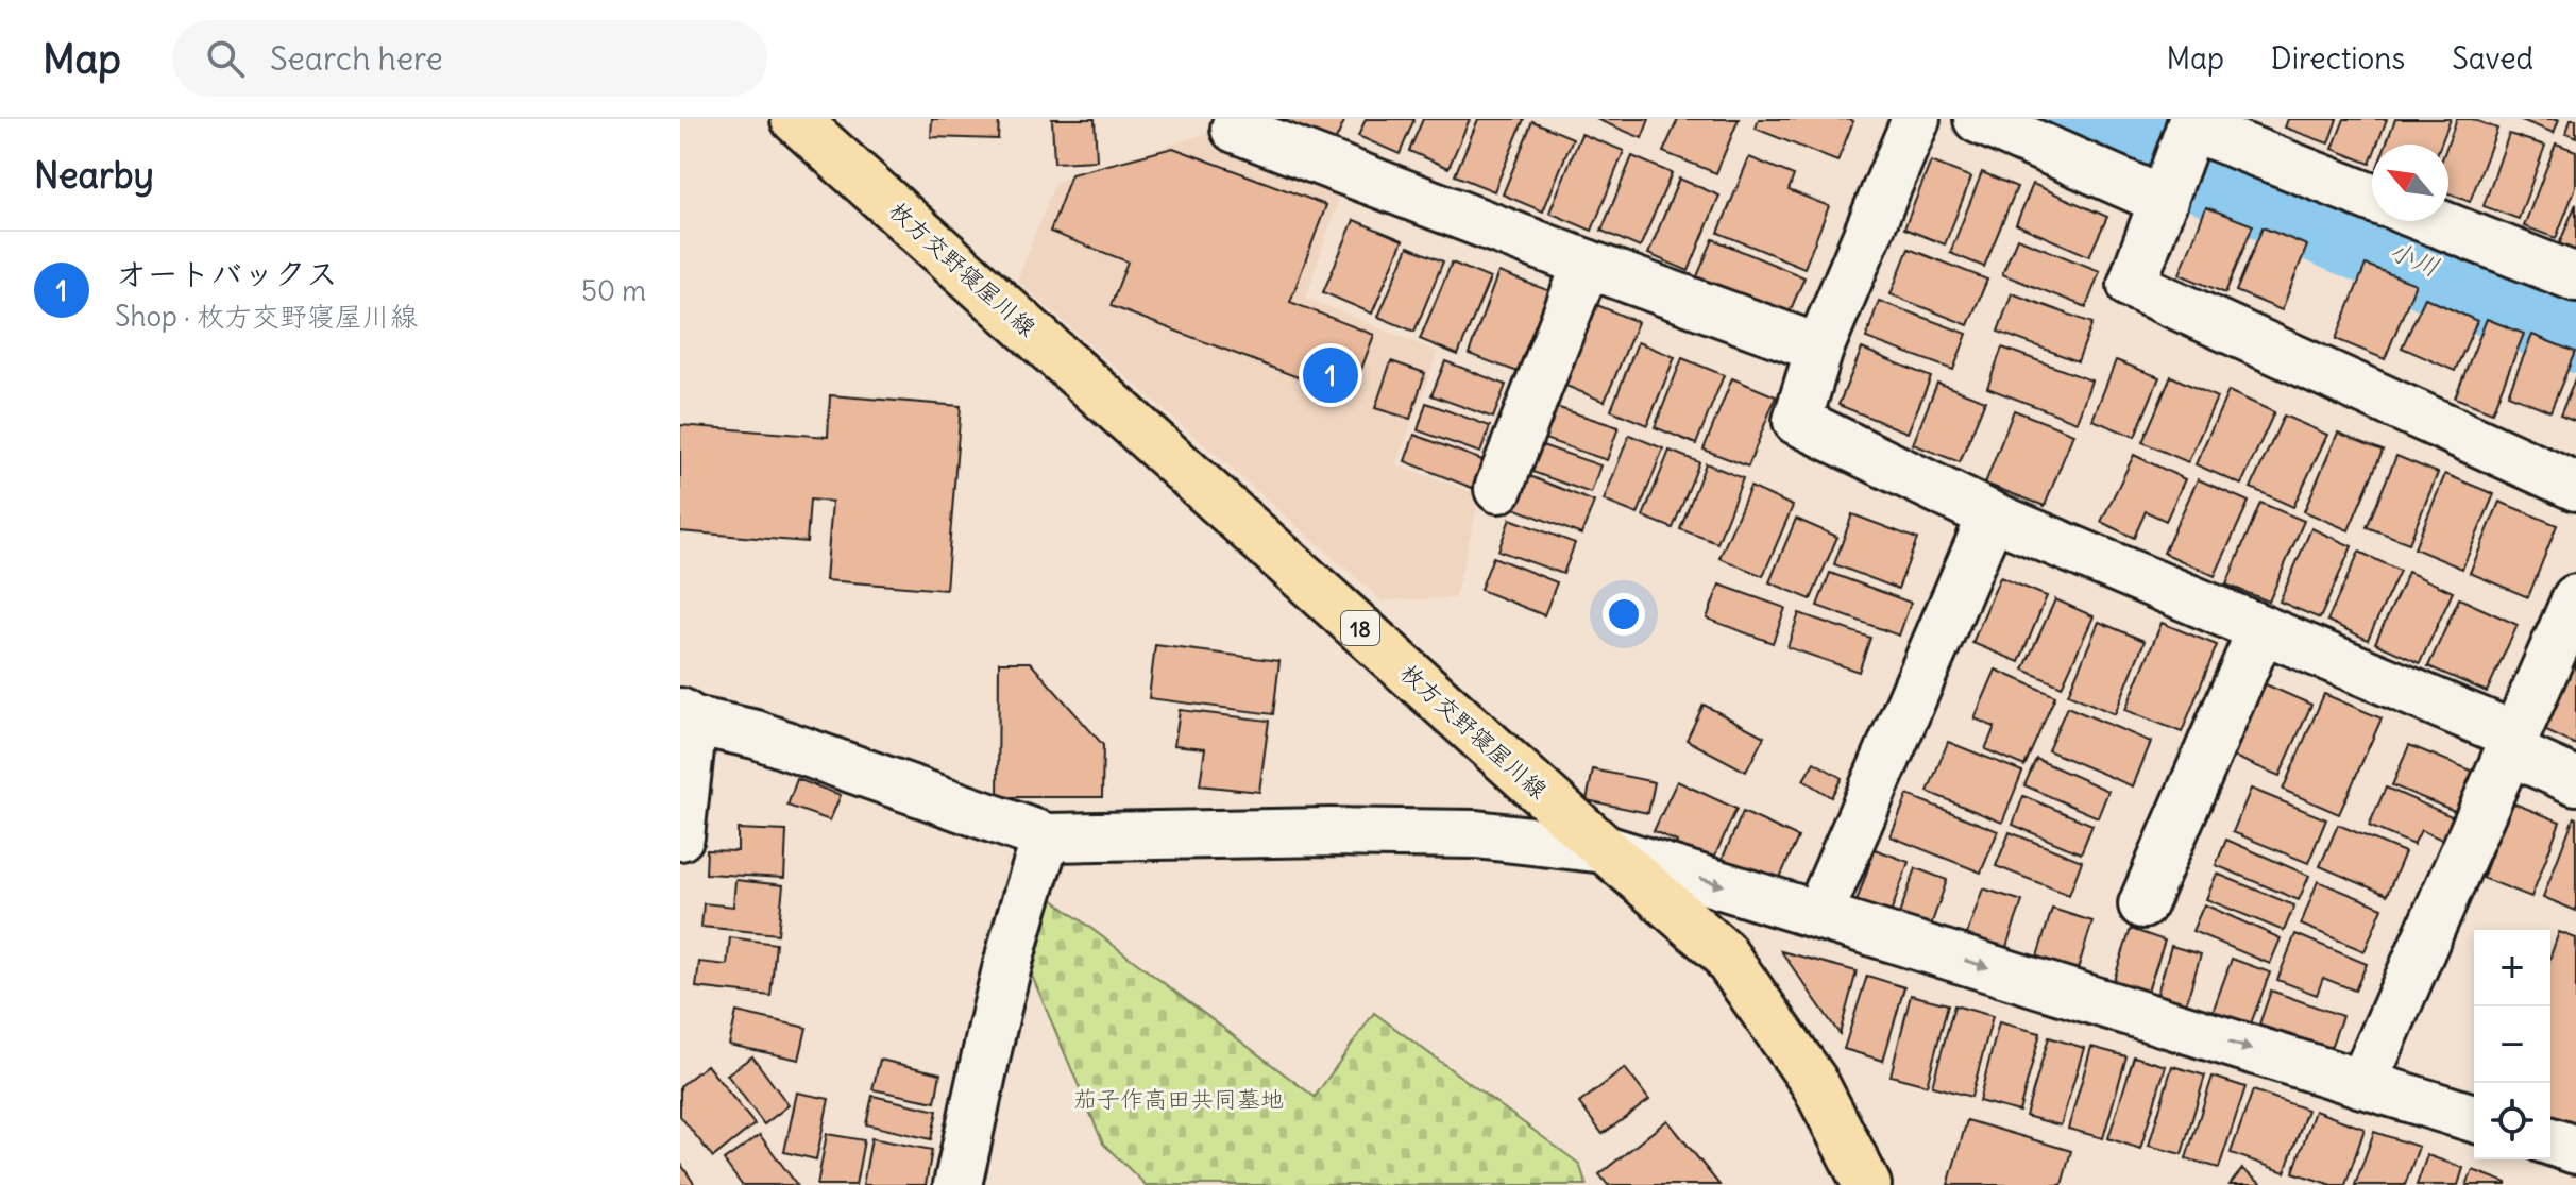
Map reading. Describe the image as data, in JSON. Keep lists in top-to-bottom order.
{
  "streets": {
    "main road": ["枚方交野寝屋川線", "18"]
  },
  "water": ["小川"],
  "parks": ["茄子作高田共同墓地"],
  "north": "top left",
  "page": {
    "header": "Map",
    "search": "Search here",
    "nav": ["Map", "Directions", "Saved"],
    "heading": "Nearby",
    "list": [
      {
        "mark": "1",
        "name": "オートバックス",
        "note": "Shop · 枚方交野寝屋川線",
        "value": "50 m"
      }
    ],
    "pins": "1",
    "map_buttons": ["+", "−"]
  }
}
